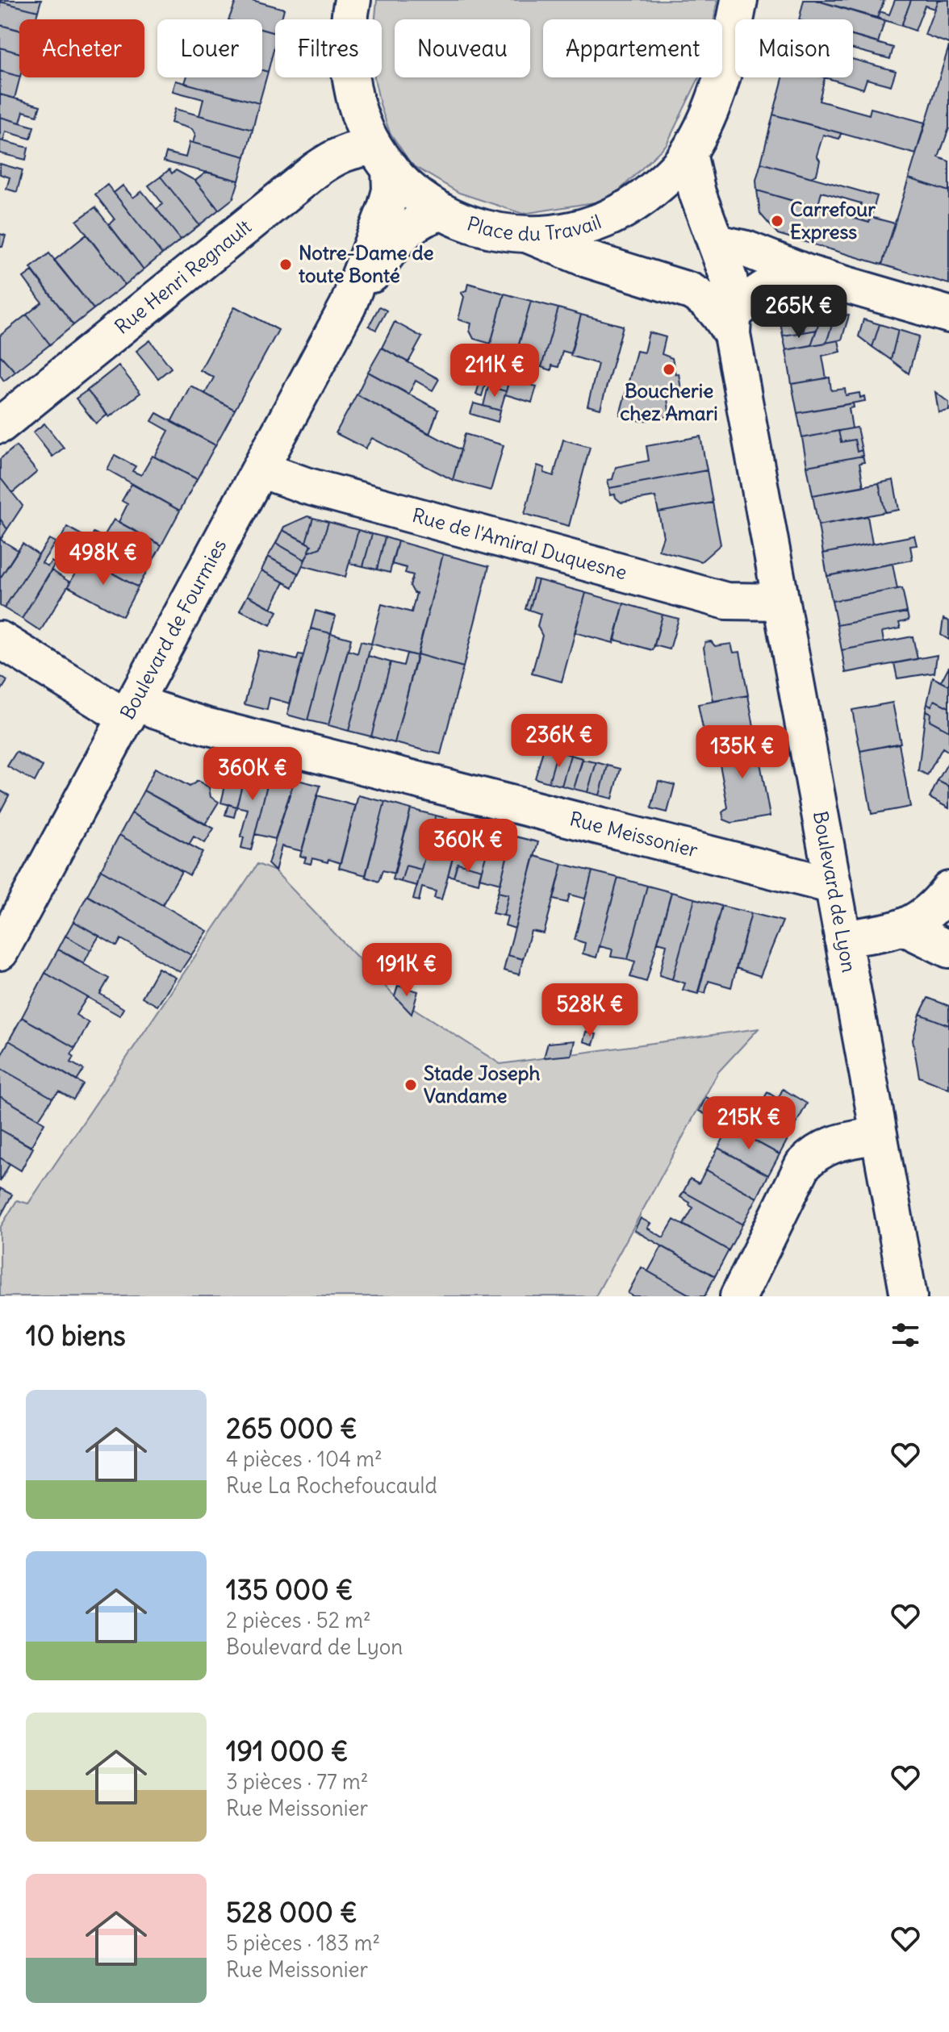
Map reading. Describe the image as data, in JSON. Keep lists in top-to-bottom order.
{
  "streets": {
    "street": [
      "Place du Travail",
      "Rue Henri Regnault",
      "Rue de l'Amiral Duquesne",
      "Boulevard de Fourmies",
      "Rue Meissonier",
      "Boulevard de Lyon"
    ]
  },
  "crossings": [
    ["Place du Travail", "Rue Henri Regnault"],
    ["Place du Travail", "Boulevard de Fourmies"],
    ["Place du Travail", "Boulevard de Lyon"],
    ["Rue Henri Regnault", "Boulevard de Fourmies"],
    ["Rue de l'Amiral Duquesne", "Boulevard de Fourmies"],
    ["Rue de l'Amiral Duquesne", "Boulevard de Lyon"],
    ["Boulevard de Fourmies", "Rue Meissonier"],
    ["Rue Meissonier", "Boulevard de Lyon"]
  ],
  "places": [
    "Carrefour Express",
    "Notre-Dame de toute Bonté",
    "Boucherie chez Amari",
    "Stade Joseph Vandame"
  ],
  "page": {
    "chip": [
      "Acheter",
      "Louer",
      "Filtres",
      "Nouveau",
      "Appartement",
      "Maison"
    ],
    "price": [
      "265K €",
      "211K €",
      "498K €",
      "236K €",
      "135K €",
      "360K €",
      "360K €",
      "191K €",
      "528K €",
      "215K €"
    ],
    "heading": "10 biens",
    "list": [
      {
        "name": "265 000 €",
        "note": "4 pièces · 104 m² · Rue La Rochefoucauld"
      },
      {
        "name": "135 000 €",
        "note": "2 pièces · 52 m² · Boulevard de Lyon"
      },
      {
        "name": "191 000 €",
        "note": "3 pièces · 77 m² · Rue Meissonier"
      },
      {
        "name": "528 000 €",
        "note": "5 pièces · 183 m² · Rue Meissonier"
      }
    ]
  }
}
